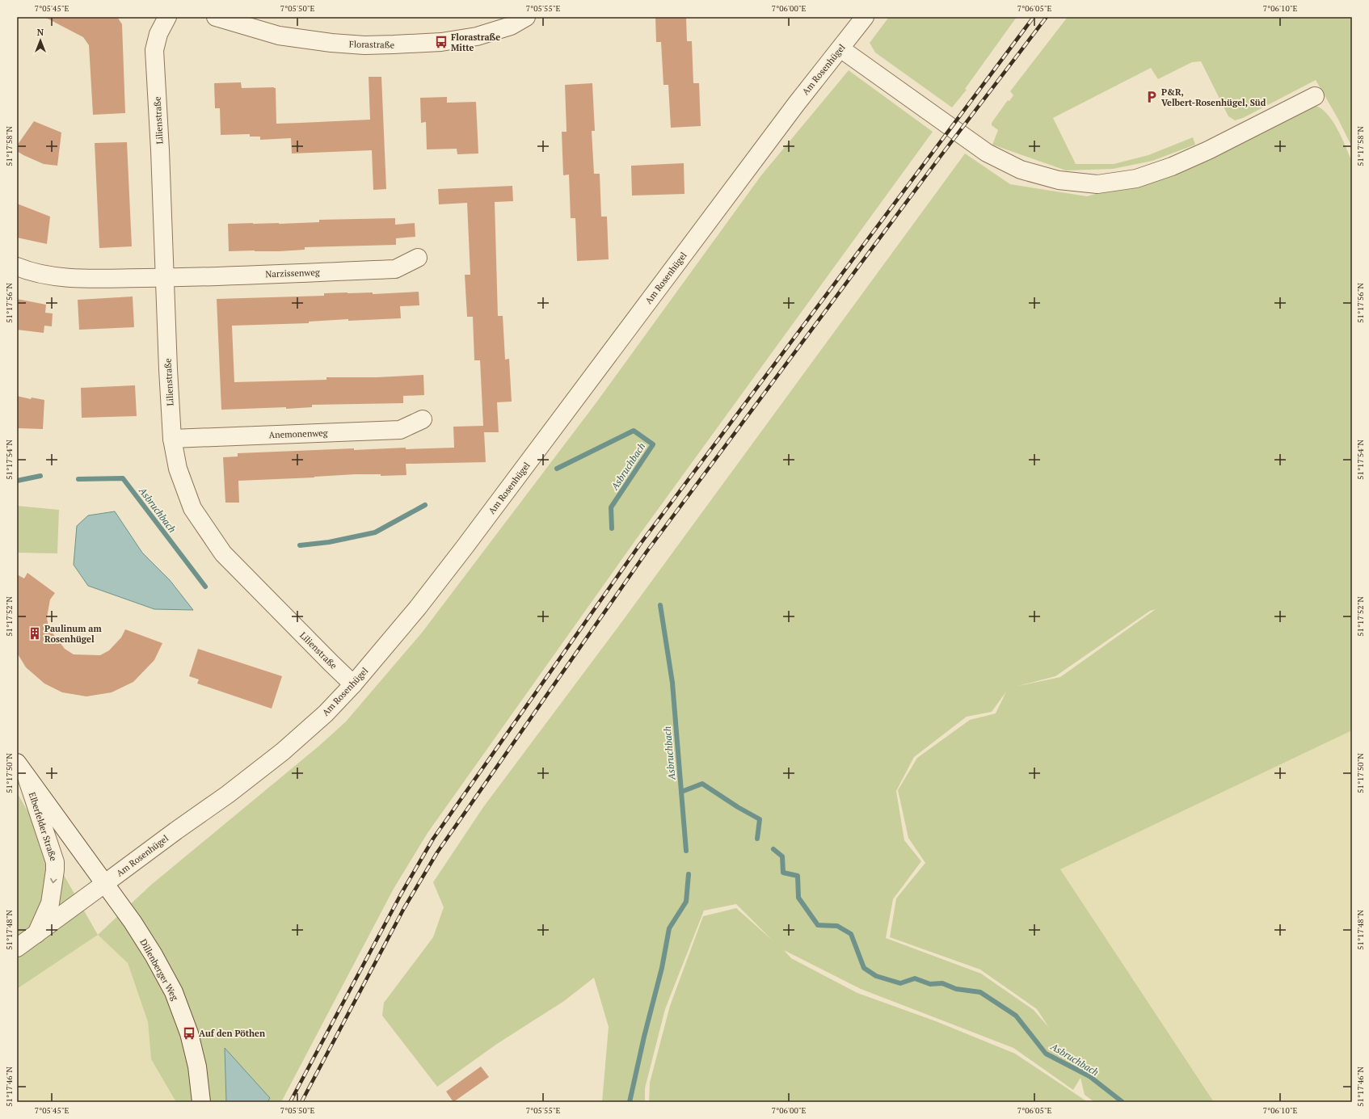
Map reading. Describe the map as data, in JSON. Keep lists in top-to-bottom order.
{
  "streets": {
    "street": [
      "Florastraße",
      "Am Rosenhügel",
      "Lilienstraße",
      "Narzissenweg",
      "Anemonenweg",
      "Elberfelder Straße",
      "Dillenberger Weg"
    ]
  },
  "crossings": [
    ["Am Rosenhügel", "Lilienstraße"],
    ["Am Rosenhügel", "Elberfelder Straße"],
    ["Am Rosenhügel", "Dillenberger Weg"],
    ["Lilienstraße", "Narzissenweg"],
    ["Lilienstraße", "Anemonenweg"],
    ["Elberfelder Straße", "Dillenberger Weg"]
  ],
  "one_way": ["Elberfelder Straße"],
  "water": ["Asbruchbach"],
  "places": {
    "bus stop": ["Florastraße Mitte", "Auf den Pöthen"],
    "parking": ["P&R, Velbert-Rosenhügel, Süd"],
    "building": ["Paulinum am Rosenhügel"]
  },
  "north": "top",
  "coordinates": [
    "7°05'45\"E",
    "7°05'50\"E",
    "7°05'55\"E",
    "7°06'00\"E",
    "7°06'05\"E",
    "7°06'10\"E",
    "51°17'58\"N",
    "51°17'56\"N",
    "51°17'54\"N",
    "51°17'52\"N",
    "51°17'50\"N",
    "51°17'48\"N",
    "51°17'46\"N"
  ]
}
